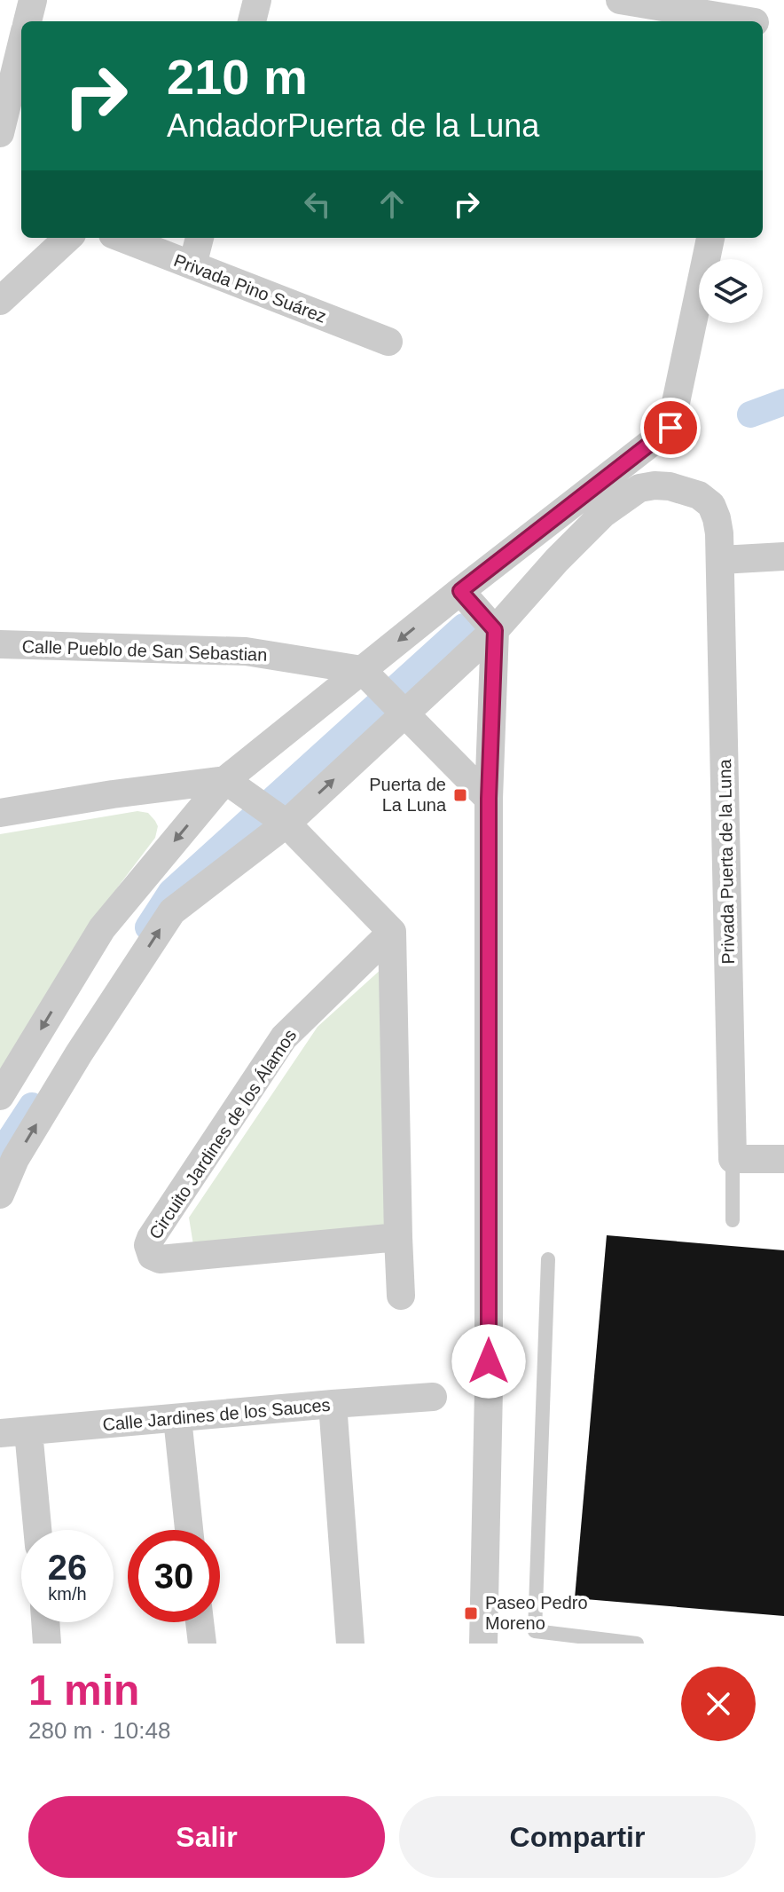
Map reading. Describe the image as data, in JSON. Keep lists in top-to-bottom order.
{
  "streets": {
    "street": [
      "Privada Pino Suárez",
      "Calle Pueblo de San Sebastian",
      "Privada Puerta de la Luna",
      "Circuito Jardines de los Álamos",
      "Calle Jardines de los Sauces"
    ]
  },
  "places": {
    "transit": ["Puerta de La Luna", "Paseo Pedro Moreno"]
  },
  "page": {
    "turn": ["210 m", "AndadorPuerta de la Luna"],
    "speed": "26 km/h",
    "limit": "30",
    "heading": ["1 min", "280 m · 10:48"],
    "buttons": ["Salir", "Compartir"]
  }
}
